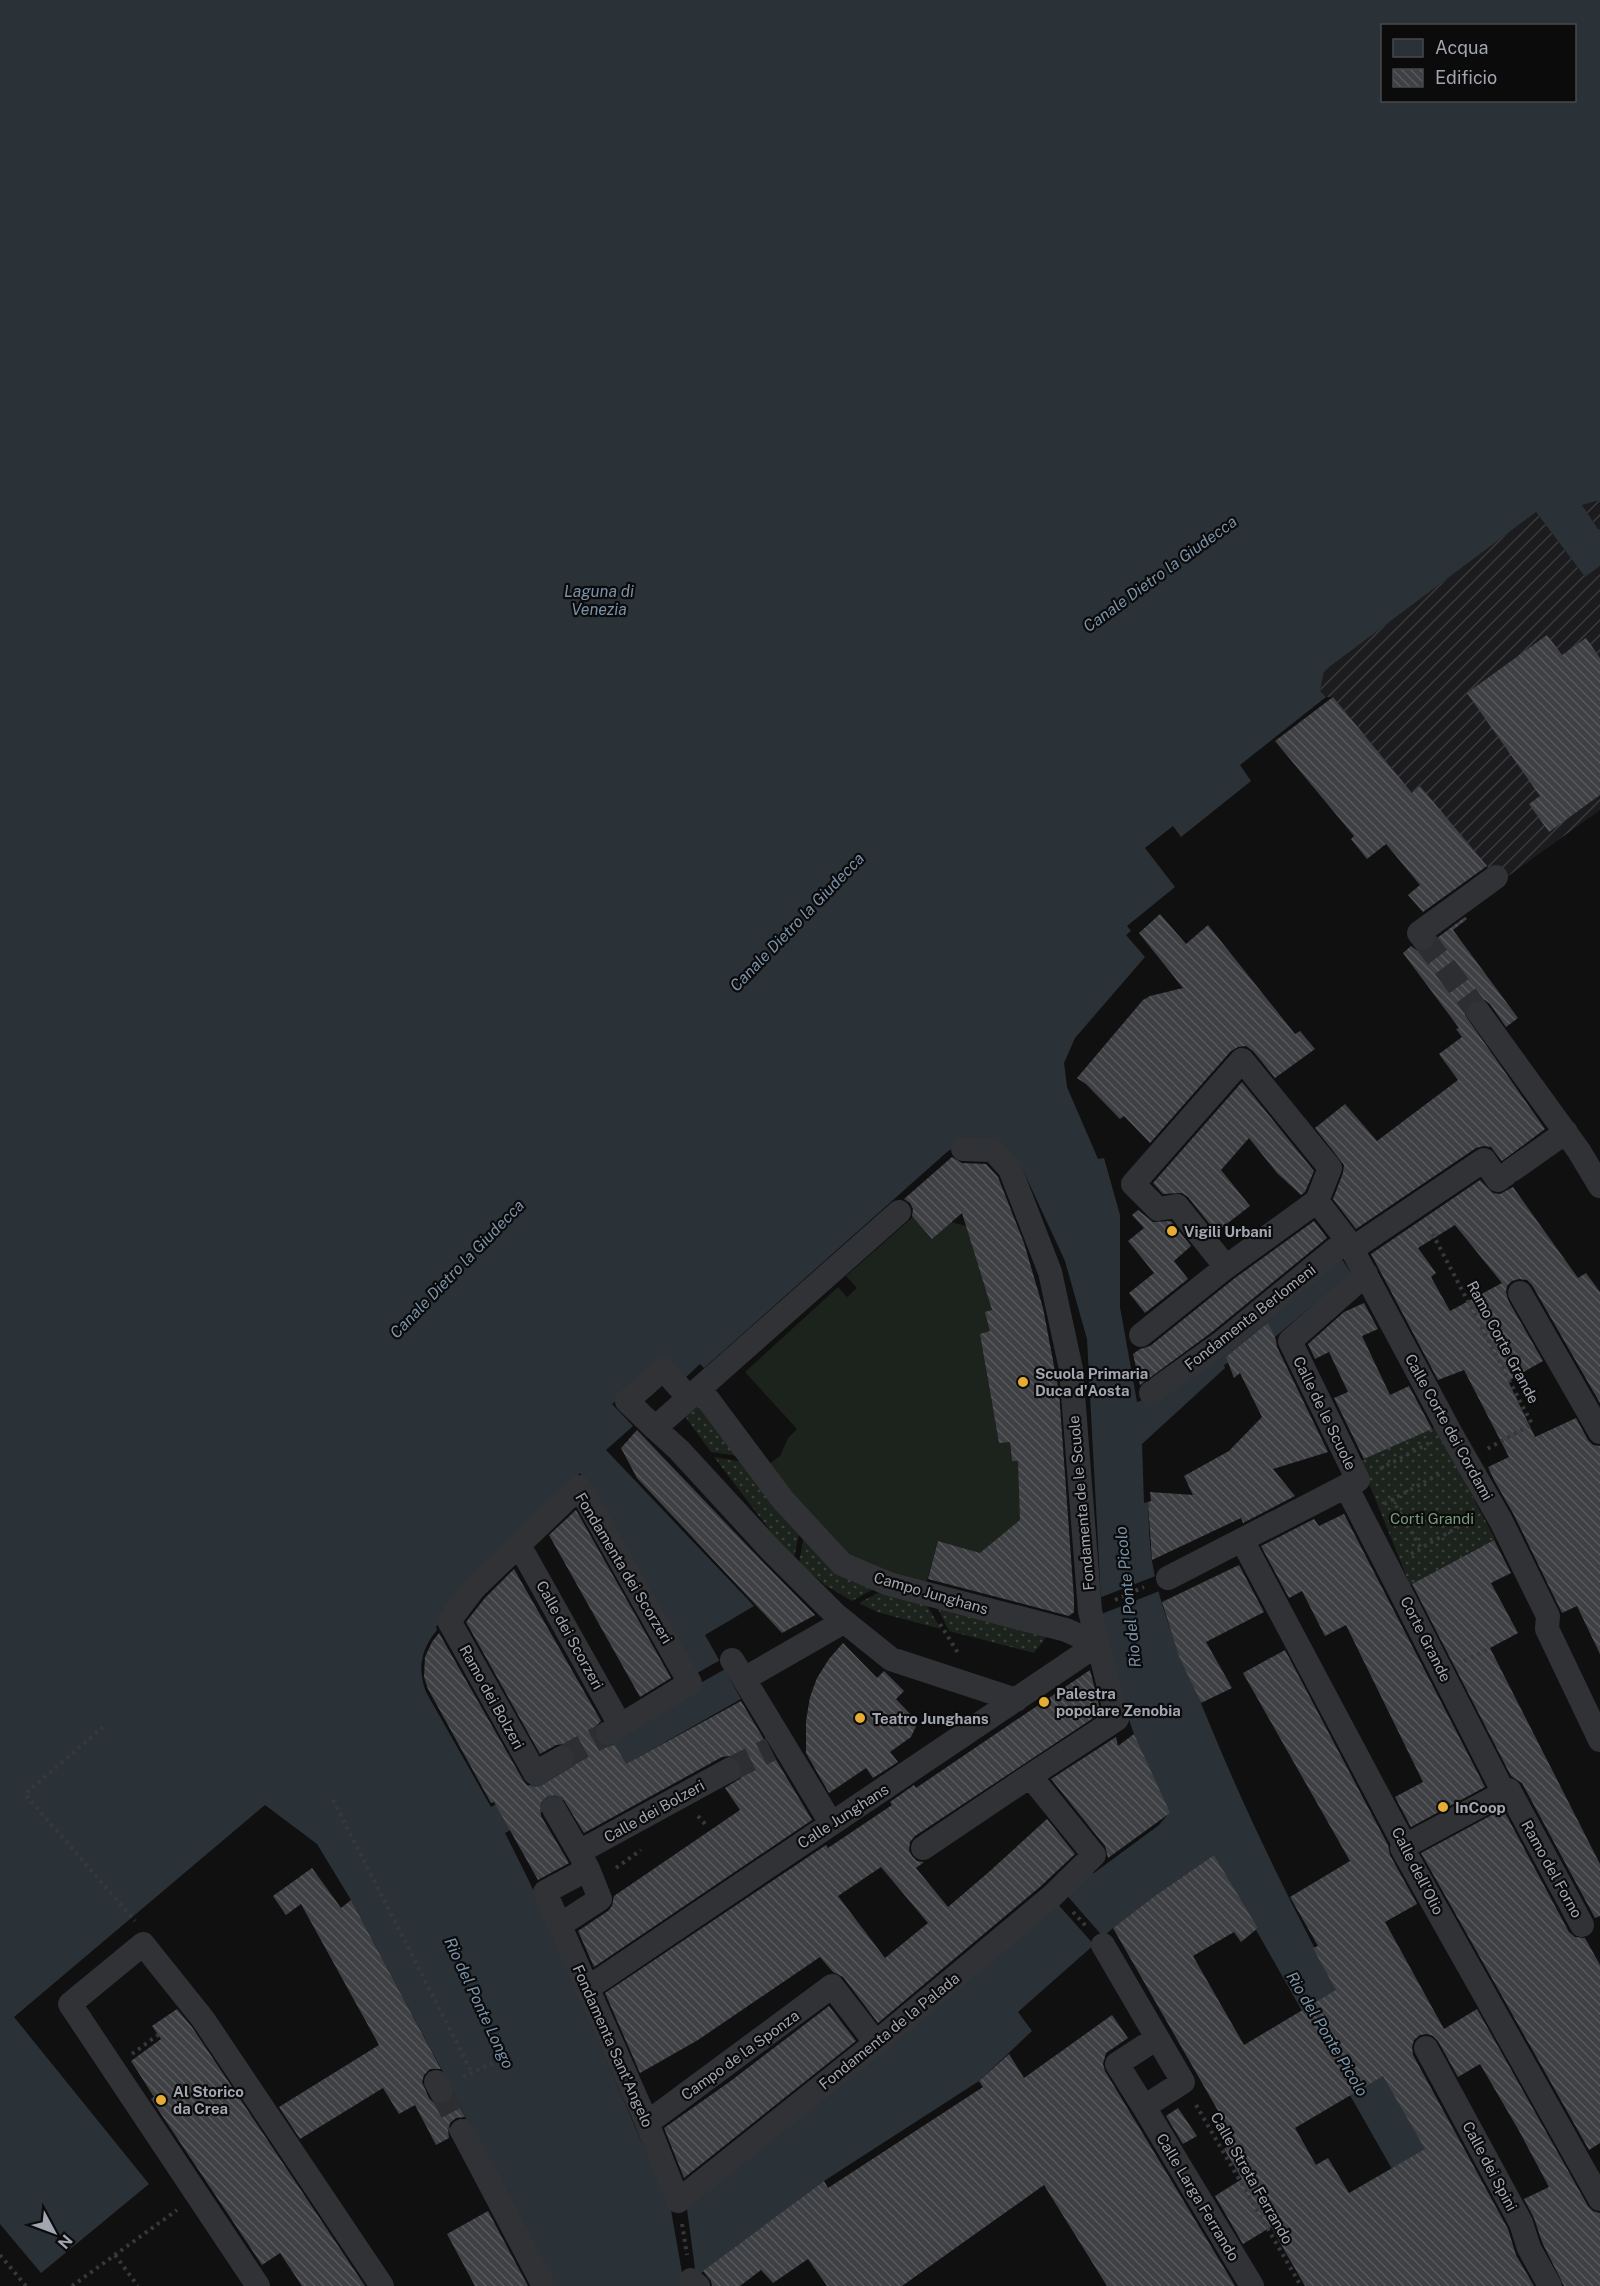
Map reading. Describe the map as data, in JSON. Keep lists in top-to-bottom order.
{
  "streets": {
    "street": [
      "Fondamenta Berlomeni",
      "Calle de le Scuole",
      "Calle Corte dei Cordami",
      "Fondamenta de le Scuole",
      "Fondamenta dei Scorzeri",
      "Campo Junghans",
      "Calle dei Scorzeri",
      "Corte Grande",
      "Ramo dei Bolzeri",
      "Calle dei Bolzeri",
      "Calle Junghans",
      "Ramo del Forno",
      "Calle dell'Olio",
      "Fondamenta de la Palada",
      "Fondamenta Sant'Angelo",
      "Campo de la Sponza",
      "Calle dei Spini",
      "Calle Larga Ferrando"
    ],
    "path": ["Ramo Corte Grande", "Calle Streta Ferrando"]
  },
  "crossings": [
    ["Fondamenta Berlomeni", "Ramo Corte Grande"],
    ["Fondamenta Berlomeni", "Calle Corte dei Cordami"],
    ["Ramo Corte Grande", "Calle Corte dei Cordami"],
    ["Calle de le Scuole", "Calle Corte dei Cordami"],
    ["Calle de le Scuole", "Corte Grande"],
    ["Calle de le Scuole", "Calle dell'Olio"],
    ["Fondamenta de le Scuole", "Campo Junghans"],
    ["Fondamenta de le Scuole", "Calle Junghans"],
    ["Fondamenta de le Scuole", "Fondamenta de la Palada"],
    ["Fondamenta dei Scorzeri", "Calle dei Scorzeri"],
    ["Fondamenta dei Scorzeri", "Ramo dei Bolzeri"],
    ["Campo Junghans", "Calle Junghans"],
    ["Corte Grande", "Ramo del Forno"],
    ["Calle dei Bolzeri", "Fondamenta Sant'Angelo"],
    ["Calle Junghans", "Fondamenta Sant'Angelo"],
    ["Fondamenta de la Palada", "Fondamenta Sant'Angelo"],
    ["Fondamenta de la Palada", "Campo de la Sponza"],
    ["Fondamenta Sant'Angelo", "Campo de la Sponza"]
  ],
  "water": [
    "Canale Dietro la Giudecca",
    "Laguna di Venezia",
    "Rio del Ponte Picolo",
    "Rio del Ponte Longo"
  ],
  "parks": ["Corti Grandi"],
  "places": [
    "Vigili Urbani",
    "Scuola Primaria Duca d'Aosta",
    "Palestra popolare Zenobia",
    "Teatro Junghans",
    "InCoop",
    "Al Storico da Crea"
  ],
  "legend": ["Acqua", "Edificio"],
  "north": "bottom right"
}
